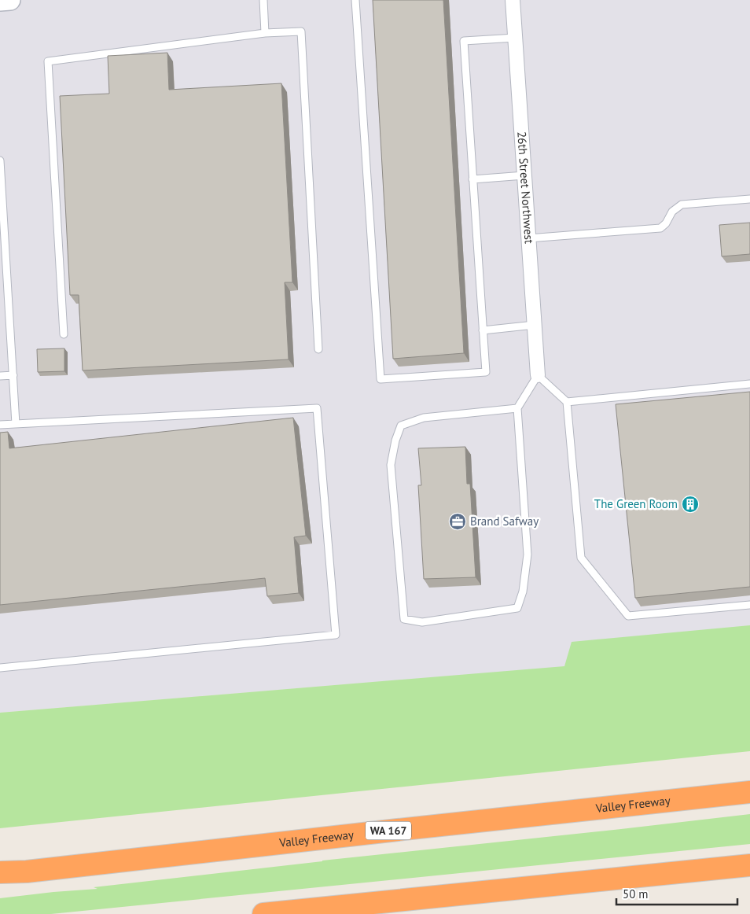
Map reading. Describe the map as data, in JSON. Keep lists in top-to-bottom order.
{
  "streets": {
    "highway": ["Valley Freeway", "WA 167"],
    "street": ["26th Street Northwest"]
  },
  "places": {
    "building": ["The Green Room"],
    "office": ["Brand Safway"]
  },
  "scale_bar": "50 m"
}
